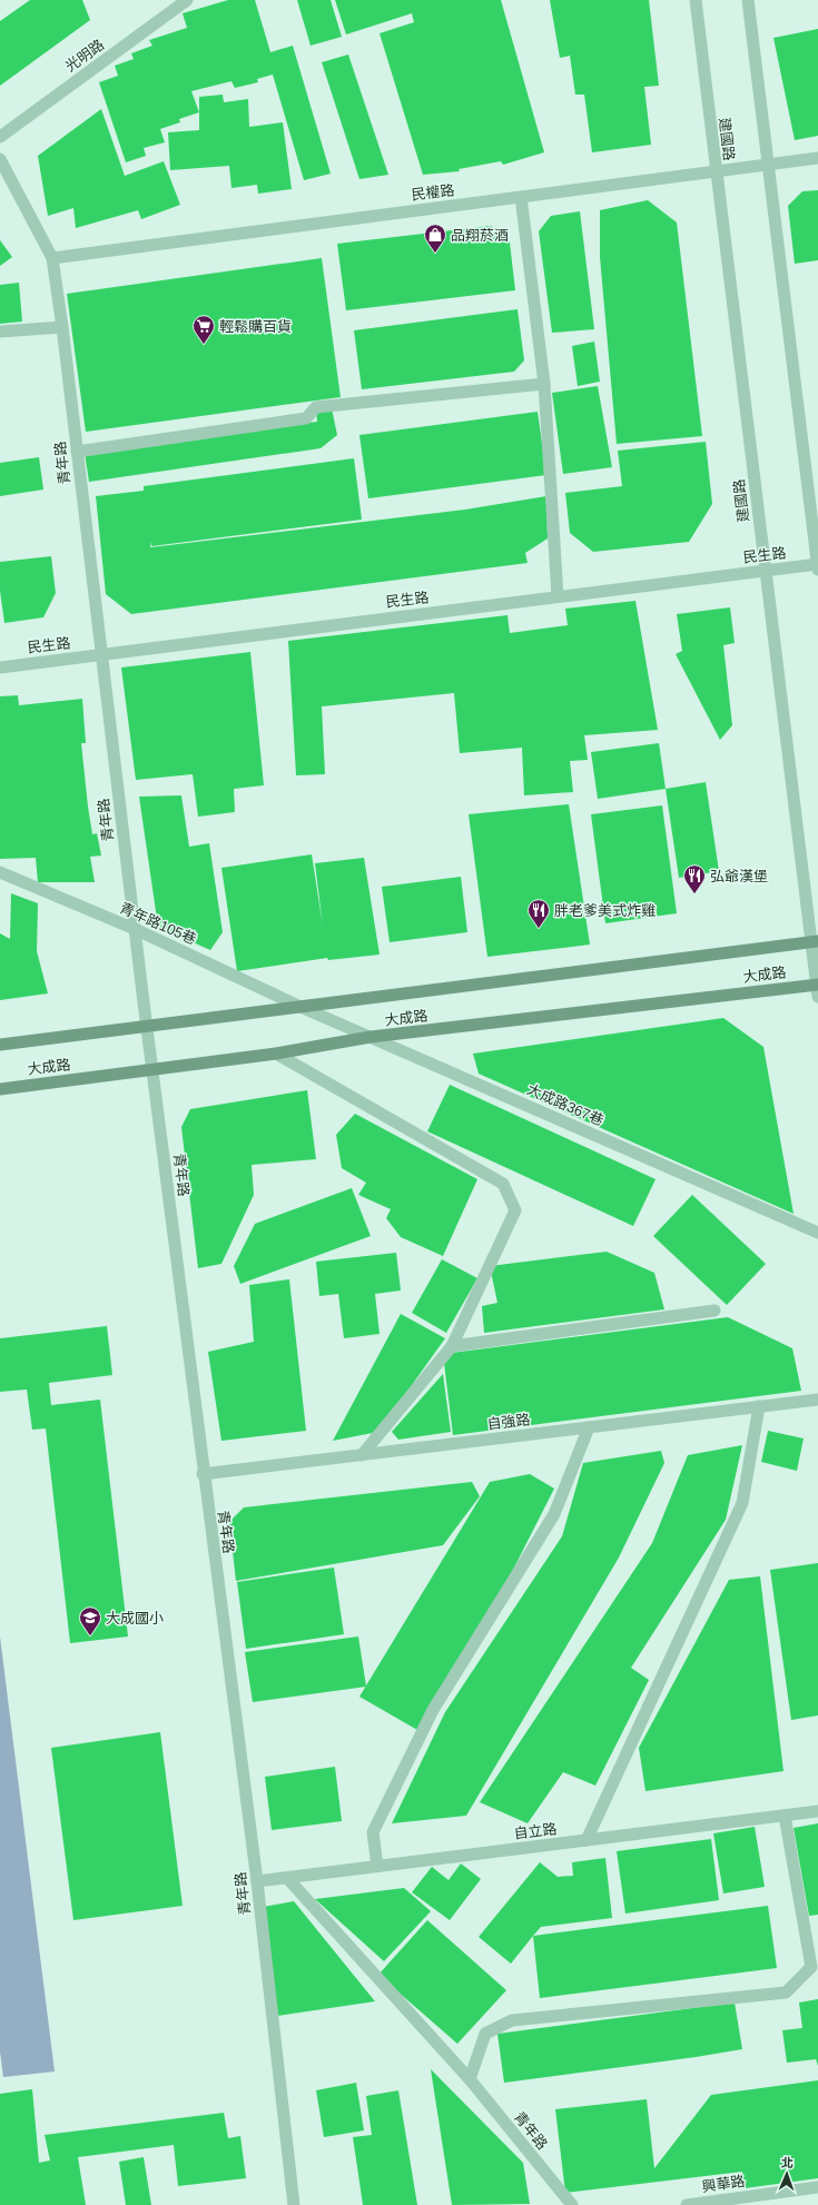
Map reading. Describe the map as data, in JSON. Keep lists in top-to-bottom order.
{
  "streets": {
    "main road": ["大成路"],
    "street": [
      "光明路",
      "建國路",
      "民權路",
      "青年路",
      "民生路",
      "青年路105巷",
      "大成路367巷",
      "自強路",
      "自立路",
      "興華路"
    ]
  },
  "crossings": [
    ["建國路", "民權路"],
    ["建國路", "民生路"],
    ["建國路", "大成路"],
    ["民權路", "青年路"],
    ["青年路", "民生路"],
    ["青年路", "青年路105巷"],
    ["青年路", "大成路"],
    ["青年路", "自強路"],
    ["青年路", "自立路"],
    ["青年路105巷", "大成路"],
    ["青年路105巷", "大成路367巷"],
    ["大成路", "大成路367巷"]
  ],
  "places": {
    "shop": ["品翔菸酒"],
    "supermarket": ["輕鬆購百貨"],
    "restaurant": ["弘爺漢堡", "胖老爹美式炸雞"],
    "school or university": ["大成國小"]
  },
  "north": "top"
}
